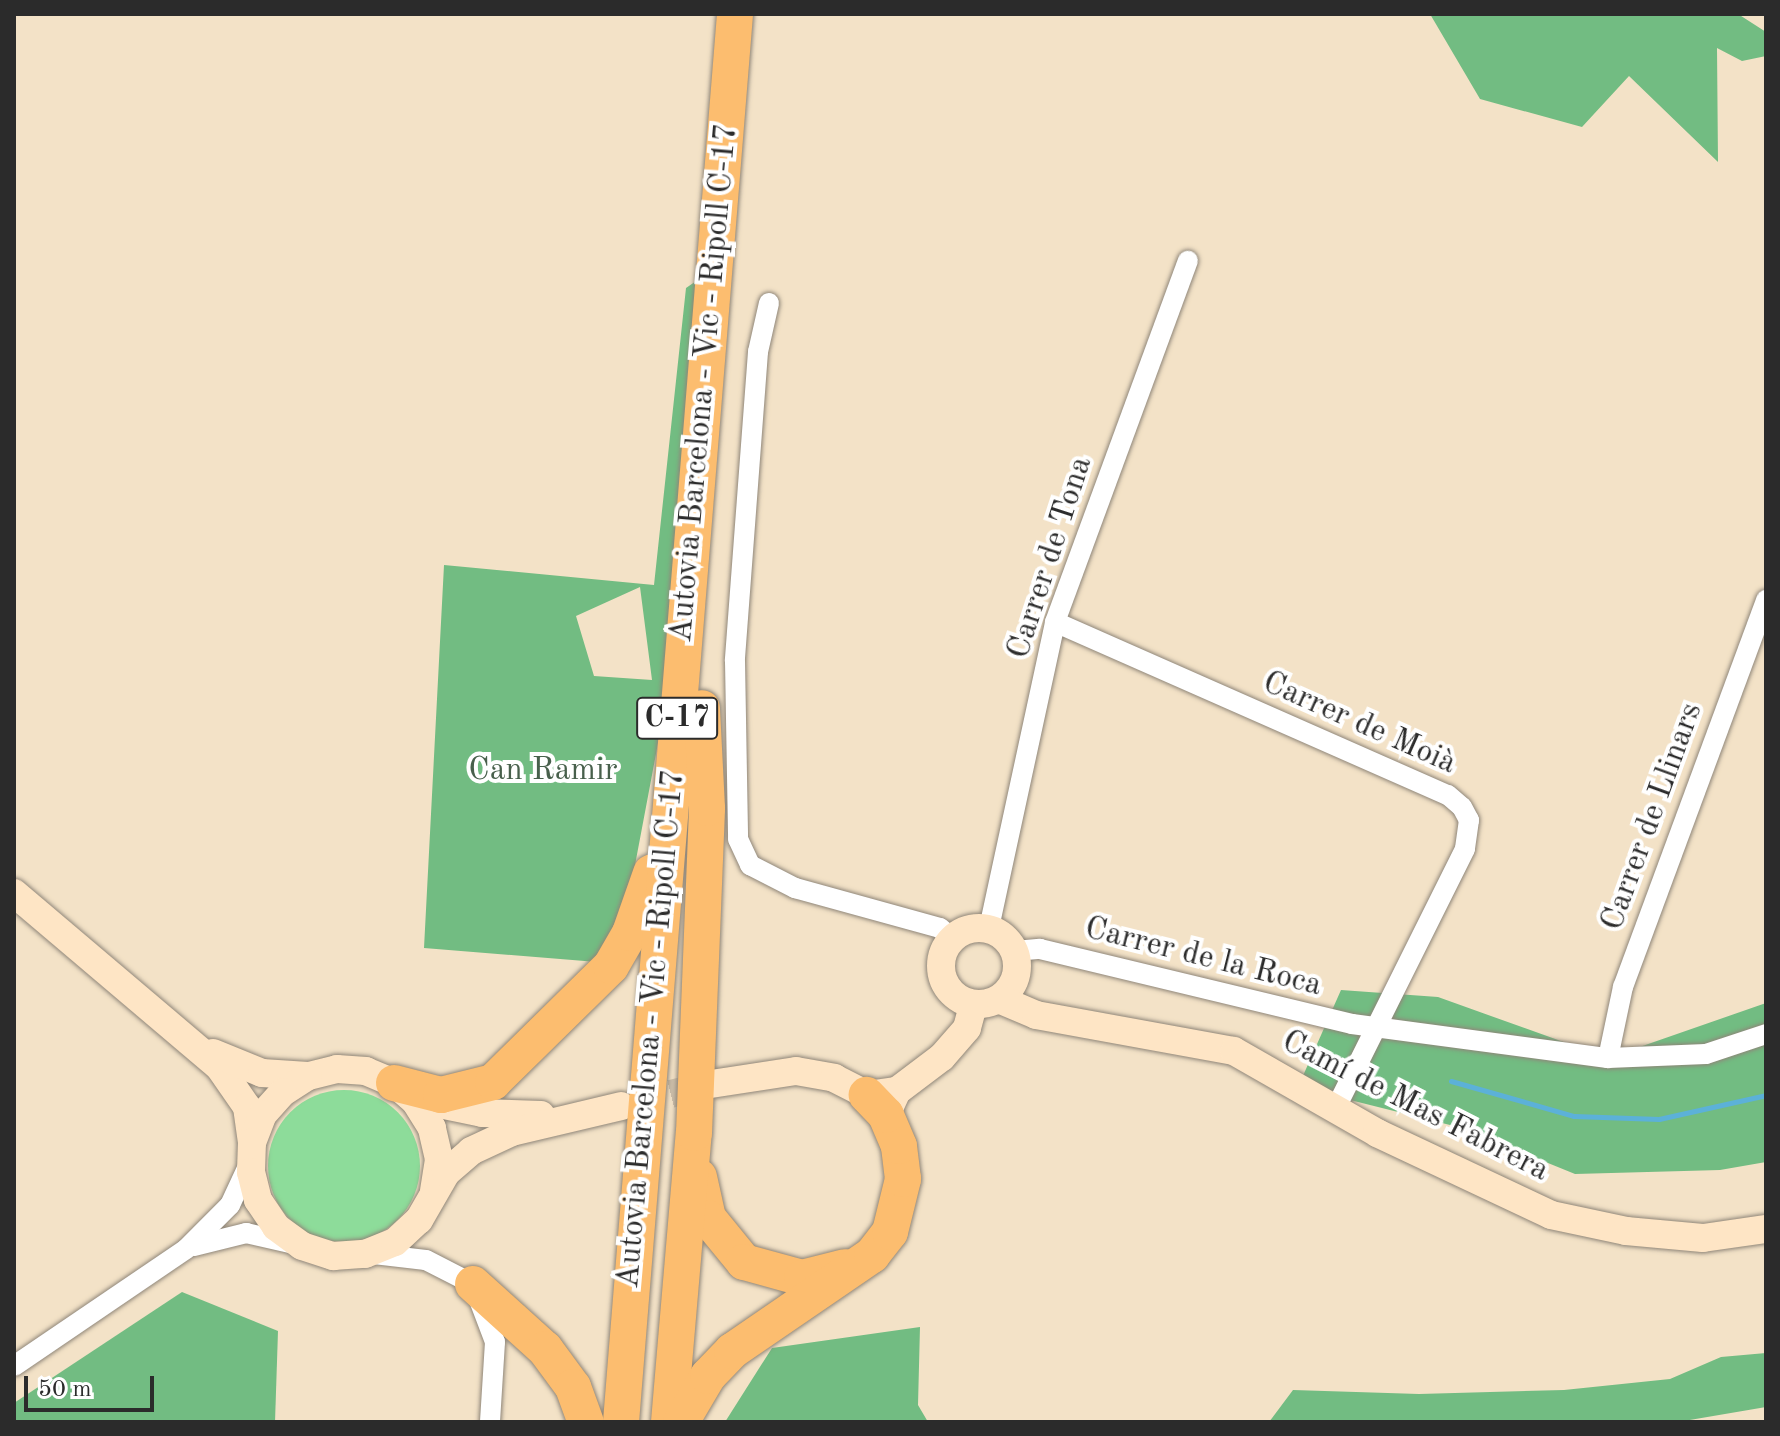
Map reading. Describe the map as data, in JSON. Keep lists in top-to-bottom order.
{
  "streets": {
    "highway": ["Autovia Barcelona - Vic - Ripoll C-17", "C-17"],
    "street": [
      "Carrer de Tona",
      "Carrer de Moià",
      "Carrer de Llinars",
      "Carrer de la Roca",
      "Camí de Mas Fabrera"
    ]
  },
  "crossings": [
    ["Carrer de Tona", "Carrer de Moià"],
    ["Carrer de Tona", "Carrer de la Roca"],
    ["Carrer de Tona", "Camí de Mas Fabrera"],
    ["Carrer de Moià", "Carrer de la Roca"],
    ["Carrer de Moià", "Camí de Mas Fabrera"],
    ["Carrer de Llinars", "Carrer de la Roca"],
    ["Carrer de la Roca", "Camí de Mas Fabrera"]
  ],
  "parks": ["Can Ramir"],
  "scale_bar": "50 m"
}
